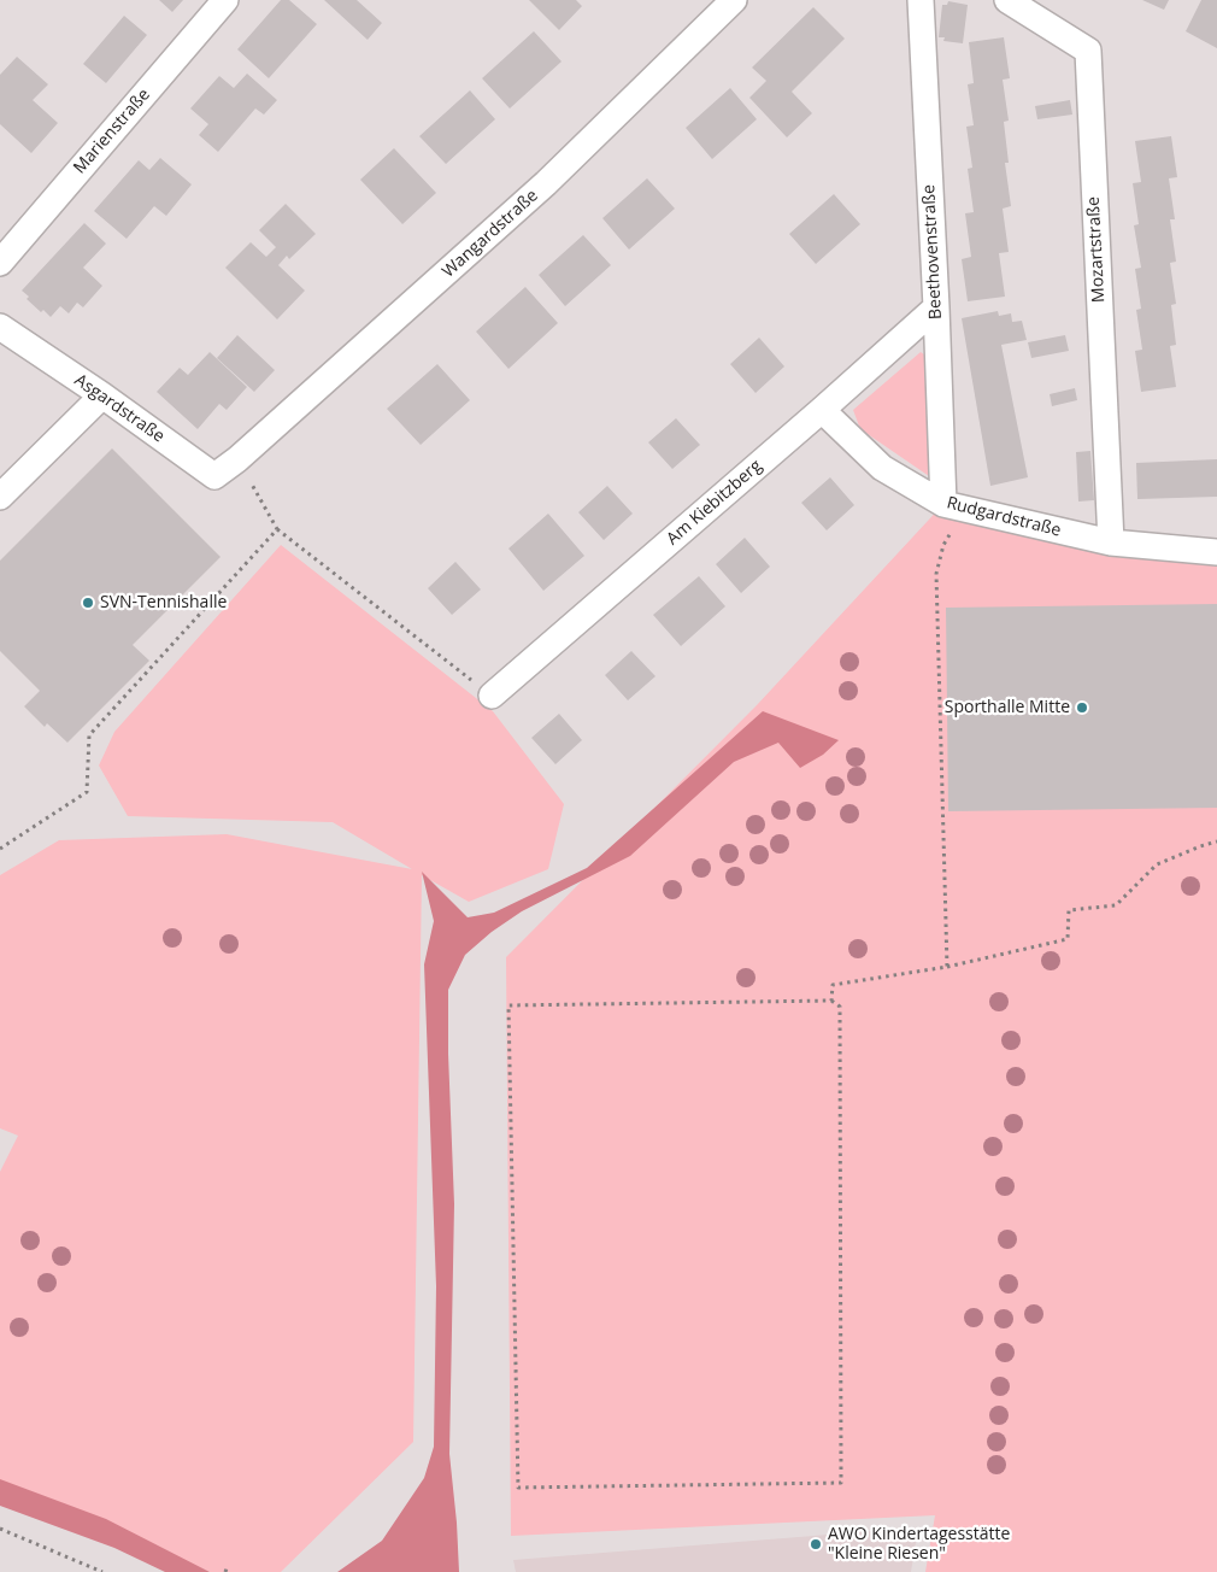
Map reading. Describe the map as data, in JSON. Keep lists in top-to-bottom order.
{
  "streets": {
    "street": [
      "Marienstraße",
      "Wangardstraße",
      "Mozartstraße",
      "Beethovenstraße",
      "Asgardstraße",
      "Am Kiebitzberg",
      "Rudgardstraße"
    ]
  },
  "crossings": [
    ["Wangardstraße", "Asgardstraße"],
    ["Mozartstraße", "Rudgardstraße"],
    ["Beethovenstraße", "Am Kiebitzberg"],
    ["Beethovenstraße", "Rudgardstraße"],
    ["Am Kiebitzberg", "Rudgardstraße"]
  ],
  "places": ["SVN-Tennishalle", "Sporthalle Mitte", "AWO Kindertagesstätte \"Kleine Riesen\""]
}
